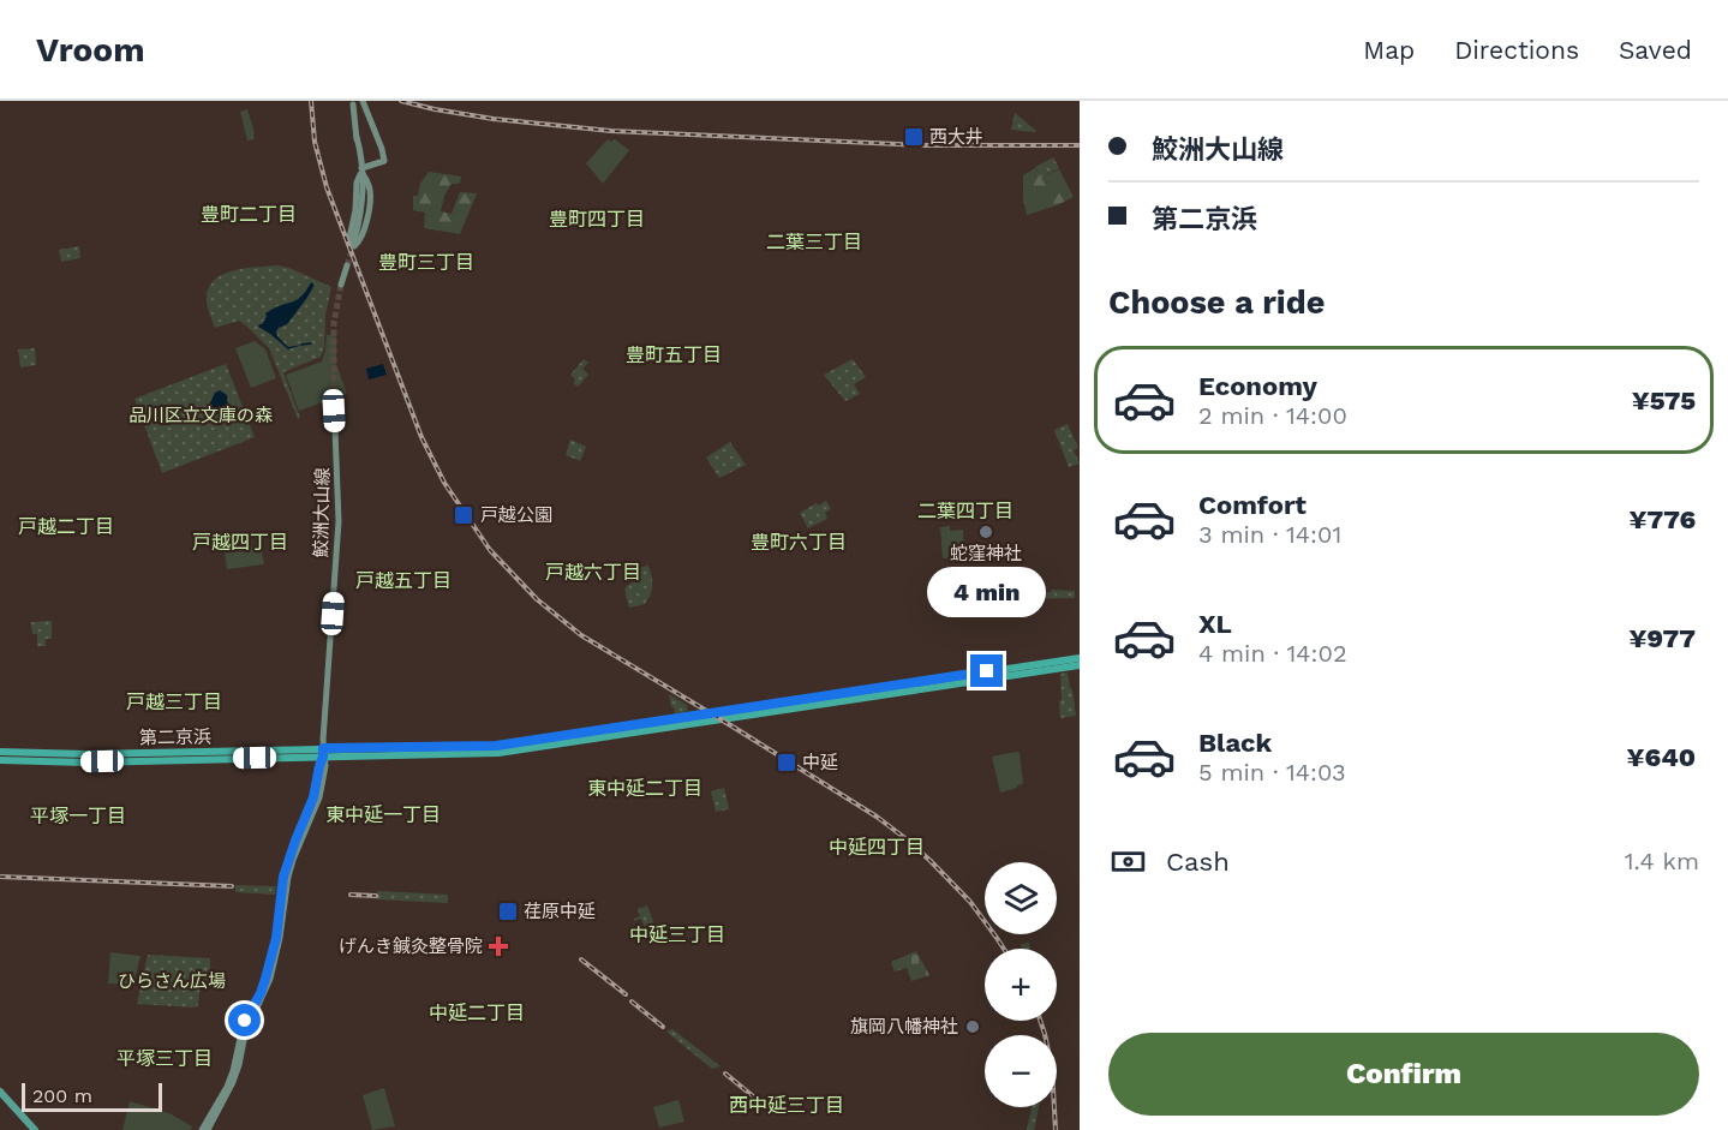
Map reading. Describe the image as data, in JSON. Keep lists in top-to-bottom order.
{
  "streets": {
    "highway": ["第二京浜"],
    "main road": ["鮫洲大山線"]
  },
  "crossings": [
    ["鮫洲大山線", "第二京浜"]
  ],
  "districts": [
    "豊町二丁目",
    "豊町四丁目",
    "二葉三丁目",
    "豊町三丁目",
    "豊町五丁目",
    "二葉四丁目",
    "戸越二丁目",
    "戸越四丁目",
    "豊町六丁目",
    "戸越六丁目",
    "戸越五丁目",
    "戸越三丁目",
    "東中延二丁目",
    "東中延一丁目",
    "平塚一丁目",
    "中延四丁目",
    "中延三丁目",
    "中延二丁目",
    "平塚三丁目",
    "西中延三丁目"
  ],
  "parks": ["品川区立文庫の森", "ひらさん広場"],
  "places": {
    "transit": [
      "西大井",
      "戸越公園",
      "中延",
      "荏原中延"
    ],
    "other": ["蛇窪神社", "旗岡八幡神社"],
    "health": ["げんき鍼灸整骨院"]
  },
  "scale_bar": "200 m",
  "page": {
    "header": "Vroom",
    "nav": ["Map", "Directions", "Saved"],
    "banner": ["鮫洲大山線", "第二京浜"],
    "heading": "Choose a ride",
    "list": [
      {
        "name": "Economy",
        "note": "2 min · 14:00",
        "value": "¥575"
      },
      {
        "name": "Comfort",
        "note": "3 min · 14:01",
        "value": "¥776"
      },
      {
        "name": "XL",
        "note": "4 min · 14:02",
        "value": "¥977"
      },
      {
        "name": "Black",
        "note": "5 min · 14:03",
        "value": "¥640"
      }
    ],
    "bubble": "4 min",
    "pay": ["Cash", "1.4 km"],
    "map_buttons": ["+", "−"],
    "buttons": "Confirm",
    "scale": "200 m"
  }
}
